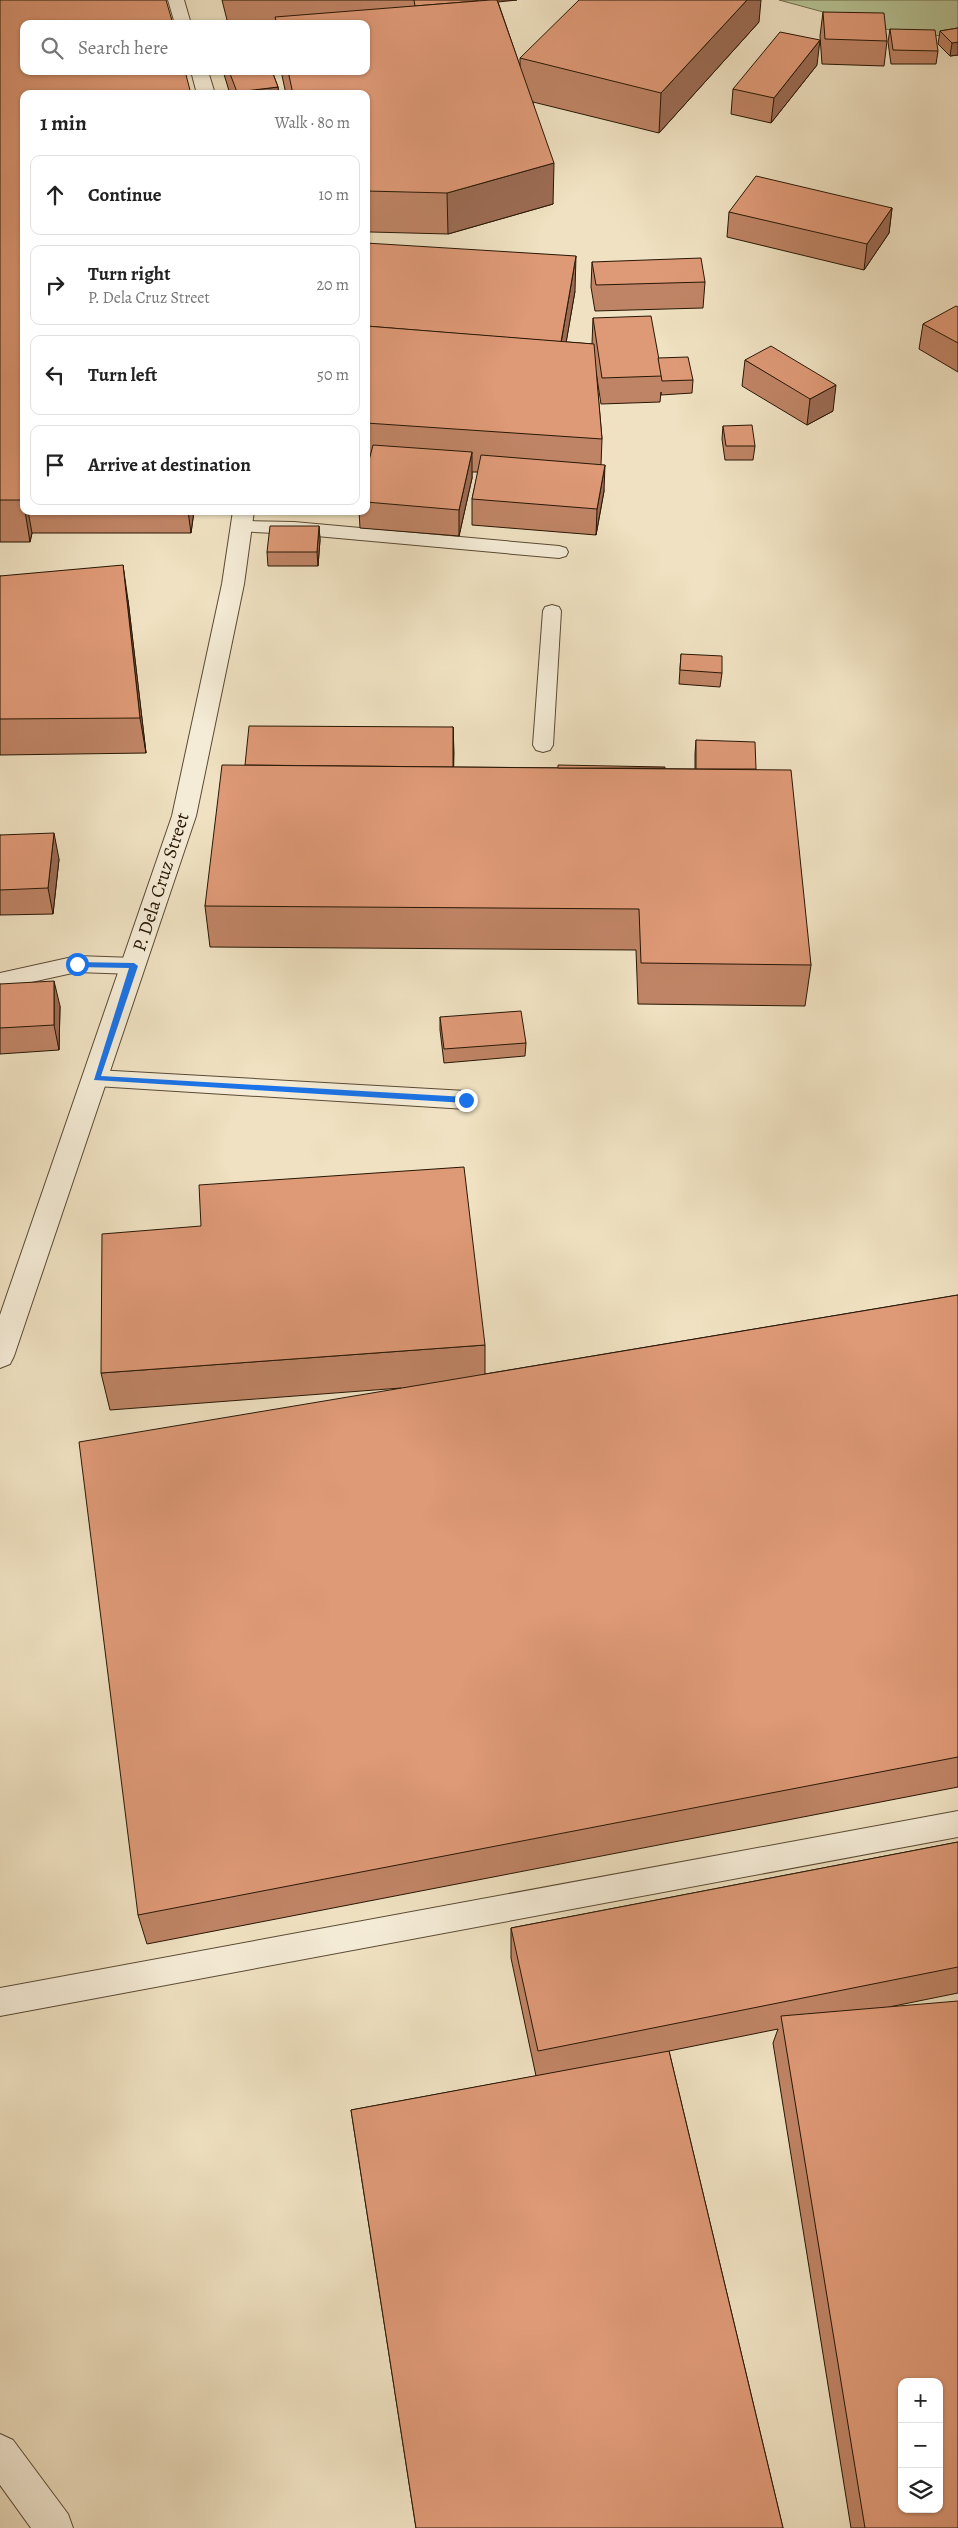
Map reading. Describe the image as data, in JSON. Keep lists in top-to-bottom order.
{
  "streets": {
    "street": ["P. Dela Cruz Street"]
  },
  "page": {
    "search": "Search here",
    "heading": ["1 min", "Walk · 80 m"],
    "list": [
      ["Continue", "10 m"],
      ["Turn right", "P. Dela Cruz Street", "20 m"],
      ["Turn left", "50 m"],
      "Arrive at destination"
    ],
    "map_buttons": ["+", "−"]
  }
}
